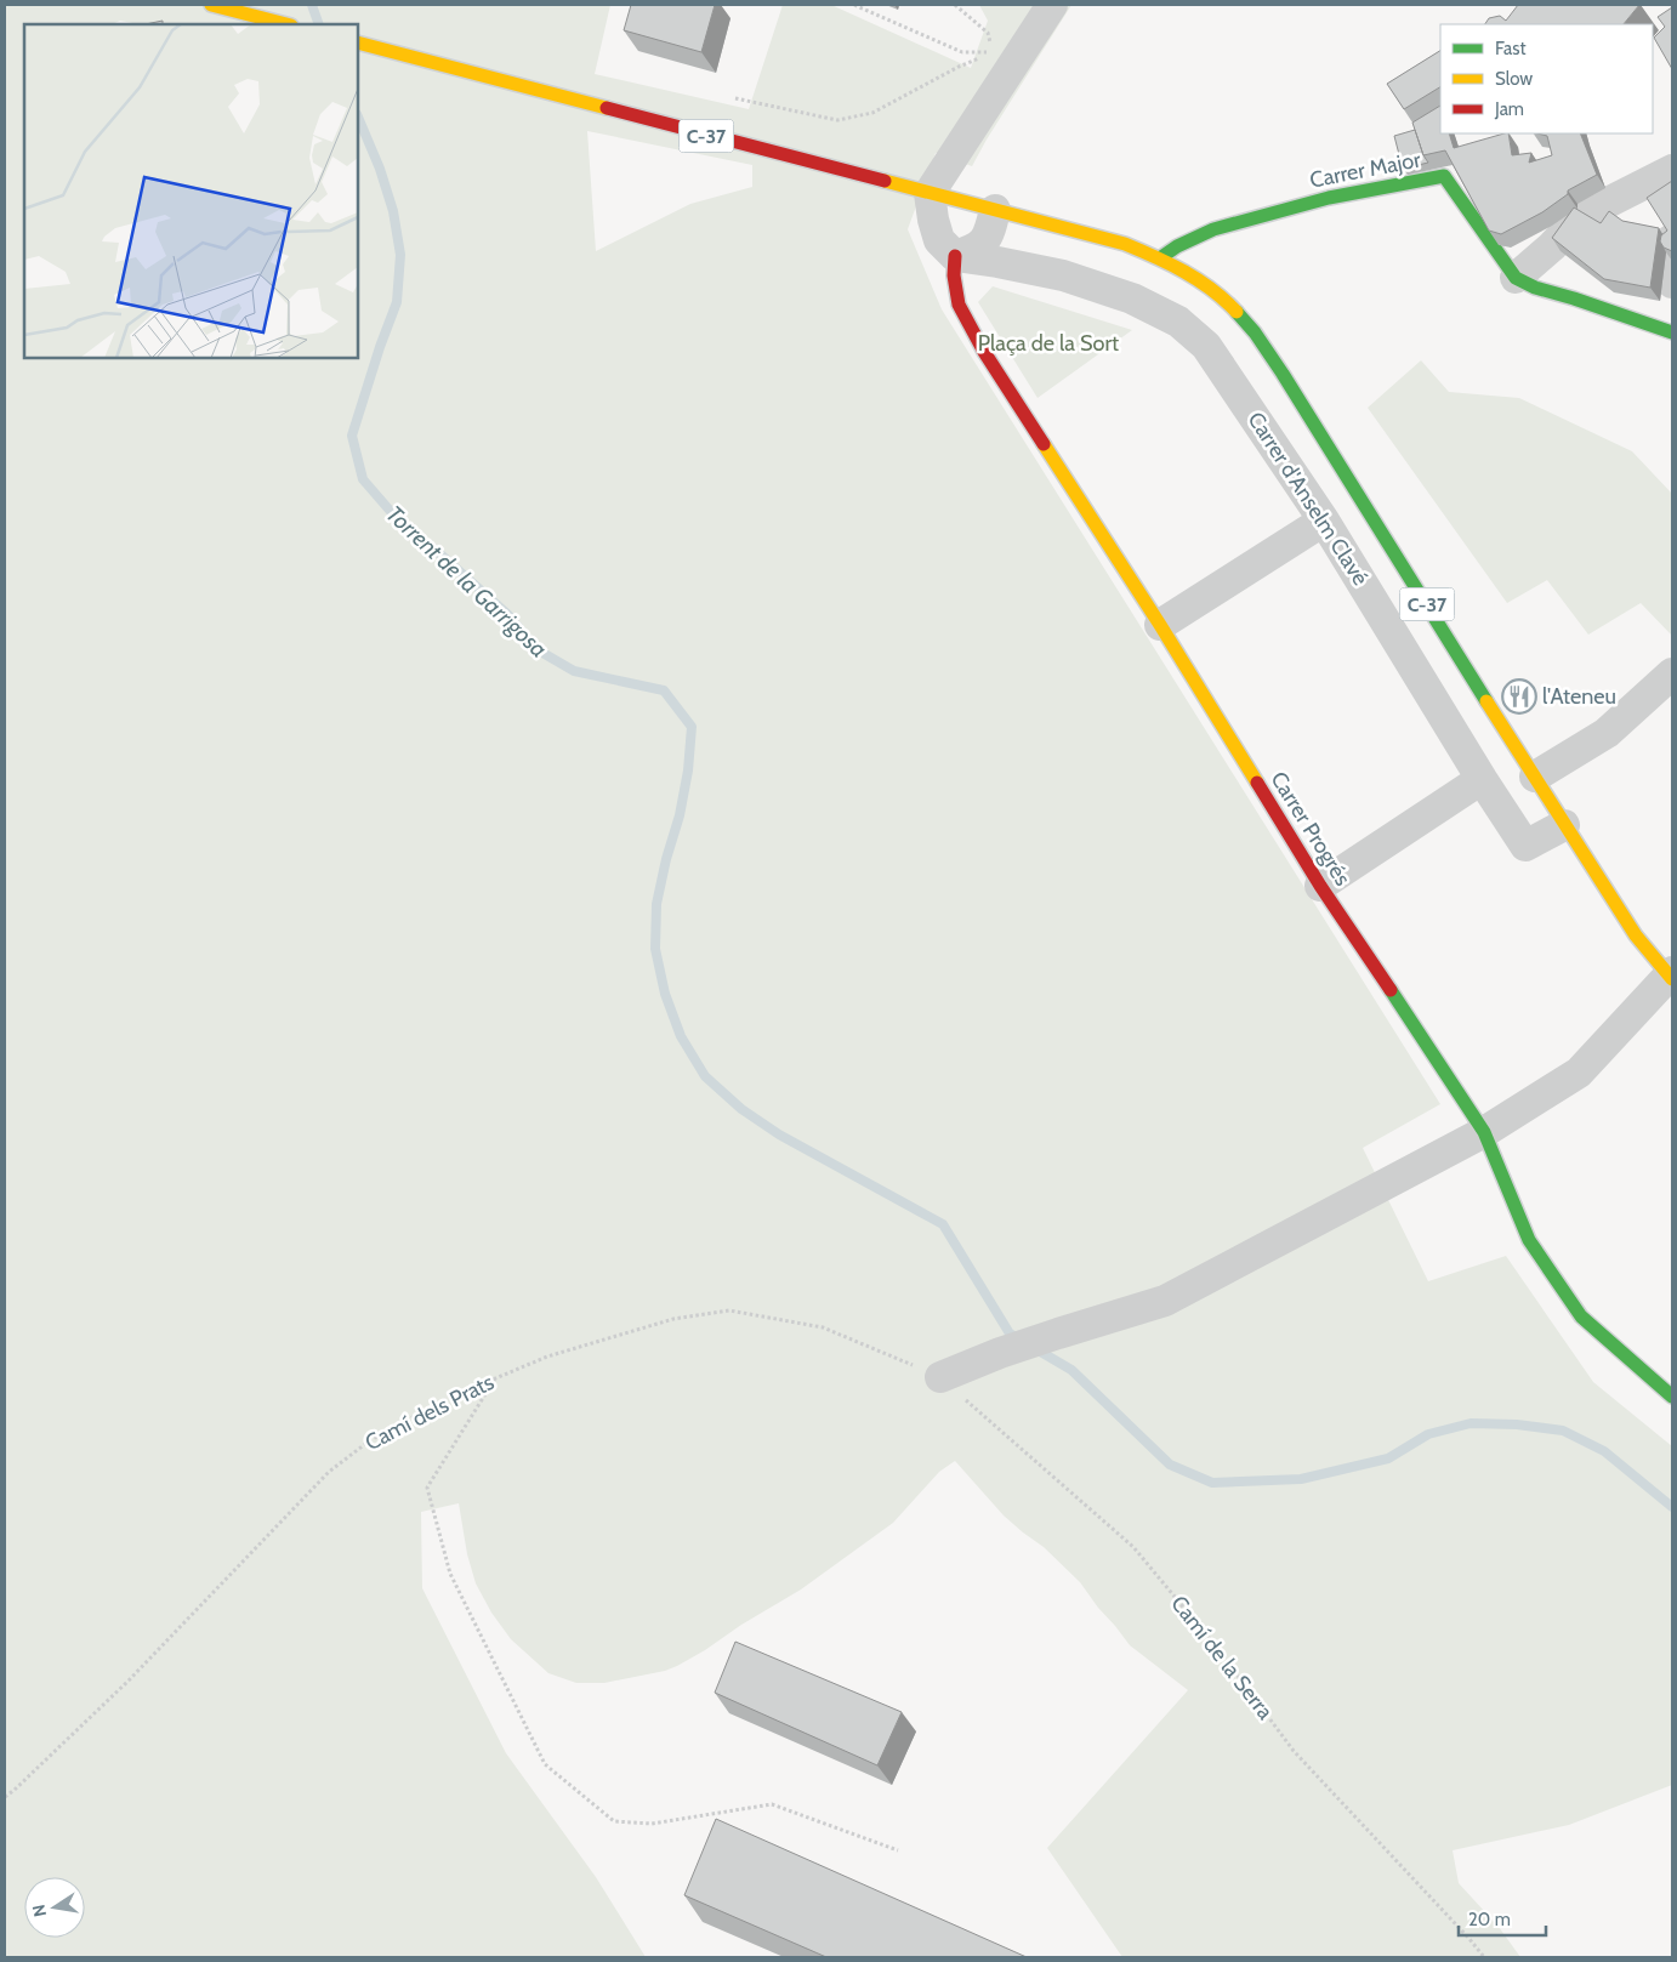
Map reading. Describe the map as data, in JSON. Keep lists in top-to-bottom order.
{
  "streets": {
    "street": [
      "C-37",
      "Carrer Major",
      "Carrer d'Anselm Clavé",
      "Carrer Progrés"
    ],
    "path": ["Camí dels Prats", "Camí de la Serra"]
  },
  "crossings": [
    ["Carrer Major", "Carrer d'Anselm Clavé"],
    ["Carrer d'Anselm Clavé", "Carrer Progrés"],
    ["Camí dels Prats", "Camí de la Serra"]
  ],
  "water": ["Torrent de la Garrigosa"],
  "parks": ["Plaça de la Sort"],
  "places": {
    "restaurant": ["l'Ateneu"]
  },
  "legend": ["Fast", "Slow", "Jam"],
  "scale_bar": "20 m",
  "north": "left"
}
